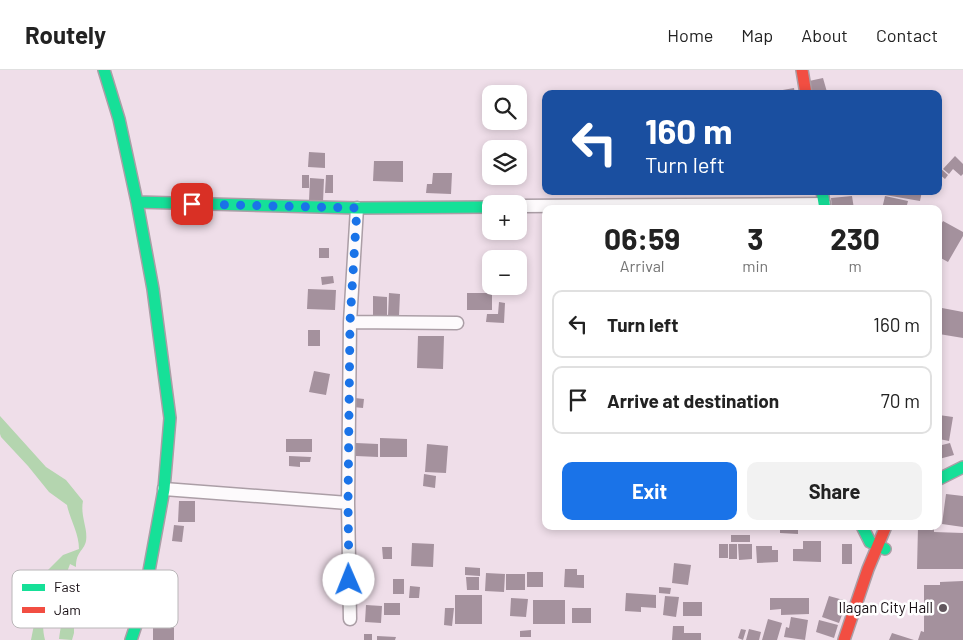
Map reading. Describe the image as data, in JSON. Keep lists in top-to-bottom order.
{
  "places": ["Ilagan City Hall"],
  "legend": ["Fast", "Jam"],
  "page": {
    "header": "Routely",
    "nav": [
      "Home",
      "Map",
      "About",
      "Contact"
    ],
    "map_buttons": ["+", "−"],
    "turn": ["160 m", "Turn left"],
    "eta": [
      "06:59",
      "Arrival",
      "3",
      "min",
      "230",
      "m"
    ],
    "list": [
      {
        "name": "Turn left",
        "value": "160 m"
      },
      {
        "name": "Arrive at destination",
        "value": "70 m"
      }
    ],
    "buttons": ["Exit", "Share"]
  }
}
